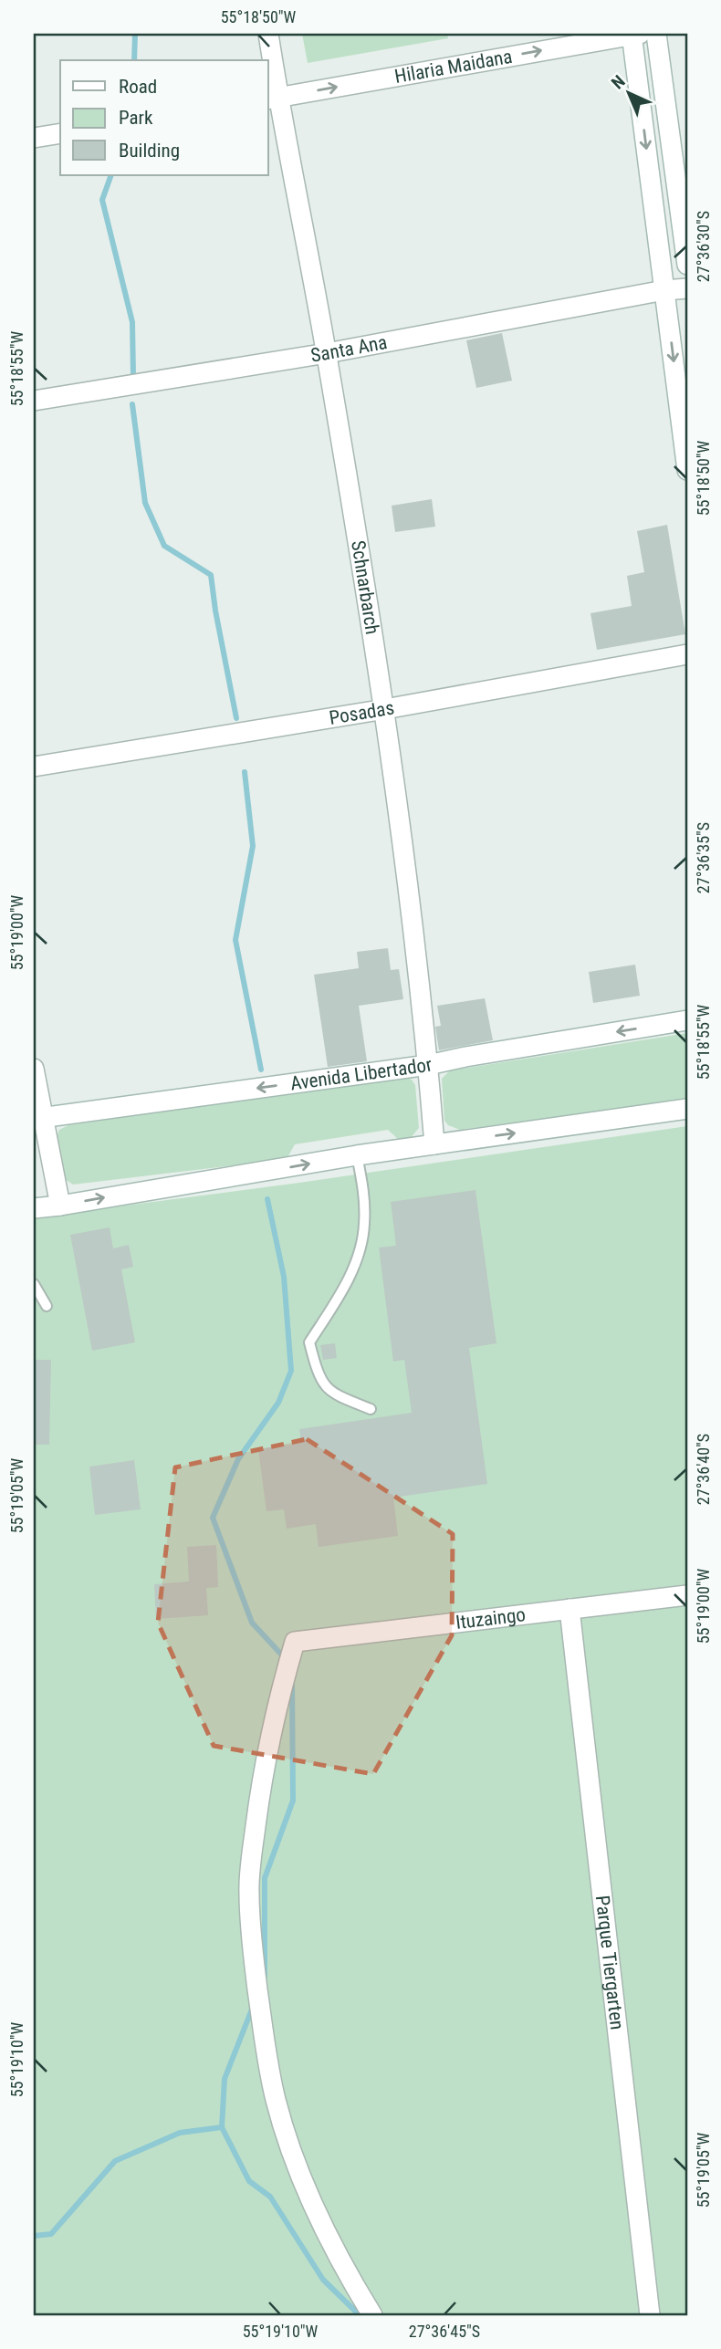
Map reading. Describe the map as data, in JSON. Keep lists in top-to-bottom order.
{
  "streets": {
    "street": [
      "Hilaria Maidana",
      "Santa Ana",
      "Schnarbarch",
      "Posadas",
      "Avenida Libertador",
      "Ituzaingo",
      "Parque Tiergarten"
    ]
  },
  "crossings": [
    ["Hilaria Maidana", "Schnarbarch"],
    ["Santa Ana", "Schnarbarch"],
    ["Schnarbarch", "Posadas"],
    ["Schnarbarch", "Avenida Libertador"],
    ["Ituzaingo", "Parque Tiergarten"]
  ],
  "one_way": ["Hilaria Maidana"],
  "legend": ["Road", "Park", "Building"],
  "north": "top left",
  "coordinates": [
    "55°18'50\"W",
    "27°36'30\"S",
    "55°18'55\"W",
    "27°36'35\"S",
    "55°19'00\"W",
    "27°36'40\"S",
    "55°19'05\"W",
    "55°19'10\"W",
    "27°36'45\"S"
  ]
}
